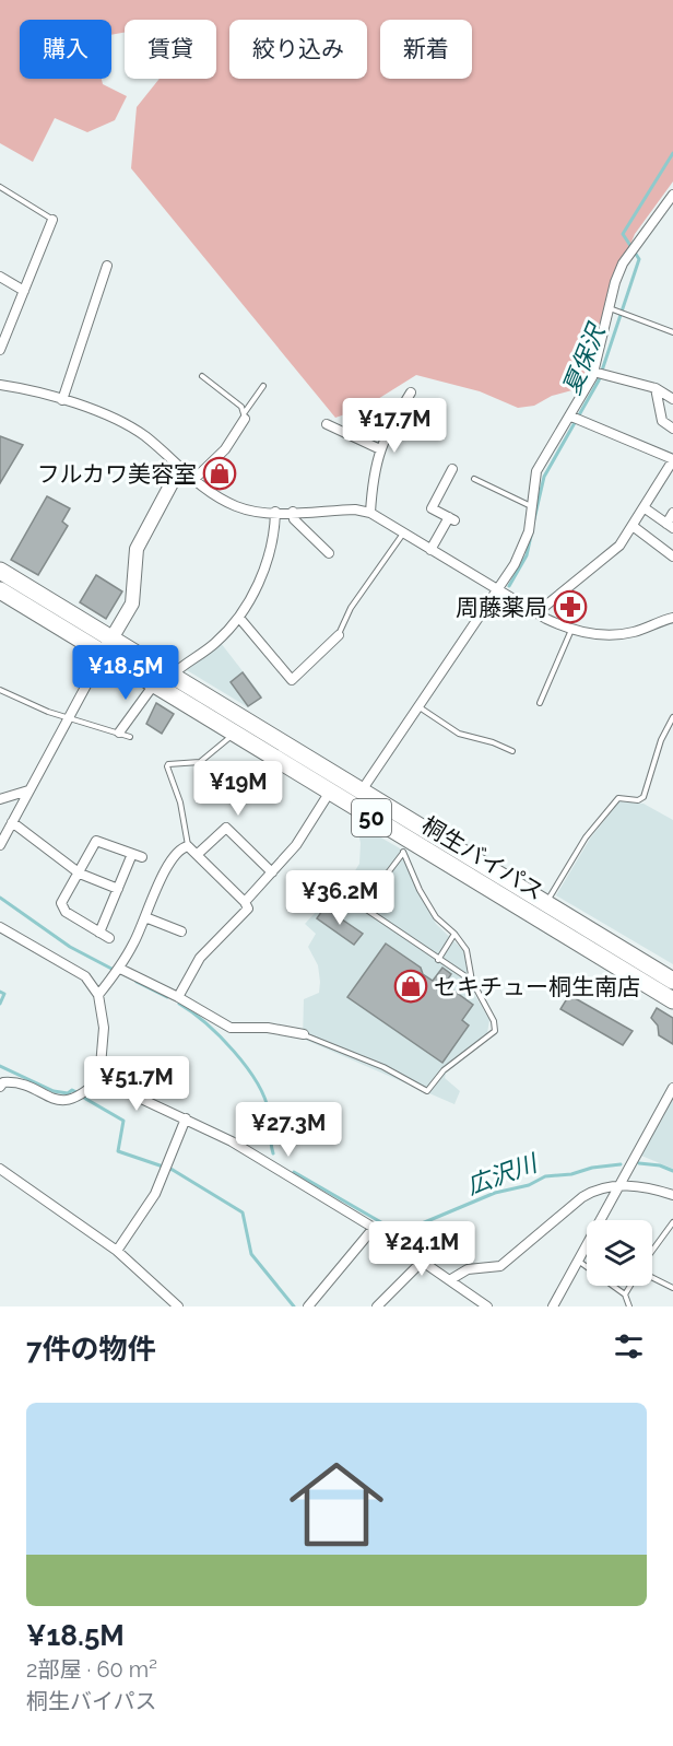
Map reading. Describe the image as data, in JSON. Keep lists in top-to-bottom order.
{
  "streets": {
    "highway": ["50", "桐生バイパス"]
  },
  "water": ["夏保沢", "広沢川"],
  "places": {
    "shop": ["フルカワ美容室", "セキチュー桐生南店"],
    "pharmacy": ["周藤薬局"]
  },
  "page": {
    "chip": [
      "購入",
      "賃貸",
      "絞り込み",
      "新着"
    ],
    "price": [
      "¥17.7M",
      "¥18.5M",
      "¥19M",
      "¥36.2M",
      "¥51.7M",
      "¥27.3M",
      "¥24.1M"
    ],
    "heading": "7件の物件",
    "list": [
      {
        "name": "¥18.5M",
        "note": "2部屋 · 60 m² · 桐生バイパス"
      }
    ]
  }
}
